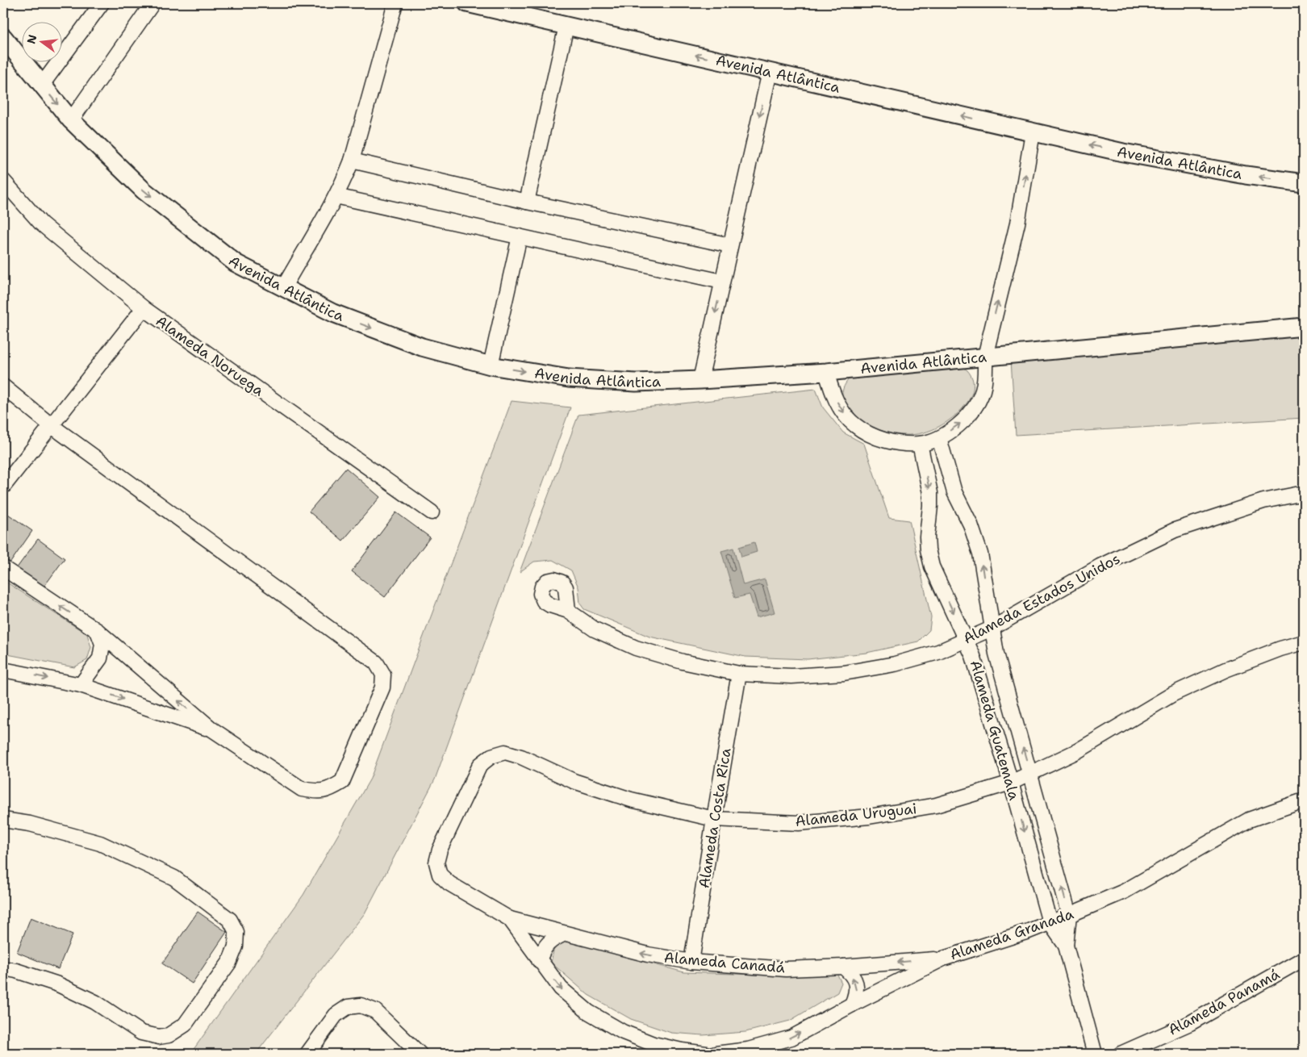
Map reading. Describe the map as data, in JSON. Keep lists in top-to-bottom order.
{
  "streets": {
    "street": [
      "Avenida Atlântica",
      "Alameda Noruega",
      "Alameda Estados Unidos",
      "Alameda Guatemala",
      "Alameda Uruguai",
      "Alameda Costa Rica",
      "Alameda Granada",
      "Alameda Canadá",
      "Alameda Panamá"
    ]
  },
  "crossings": [
    ["Alameda Estados Unidos", "Alameda Guatemala"],
    ["Alameda Estados Unidos", "Alameda Costa Rica"],
    ["Alameda Guatemala", "Alameda Uruguai"],
    ["Alameda Guatemala", "Alameda Granada"],
    ["Alameda Uruguai", "Alameda Costa Rica"],
    ["Alameda Uruguai", "Alameda Canadá"],
    ["Alameda Costa Rica", "Alameda Canadá"],
    ["Alameda Granada", "Alameda Canadá"]
  ],
  "one_way": ["Alameda Canadá"],
  "north": "left"
}
